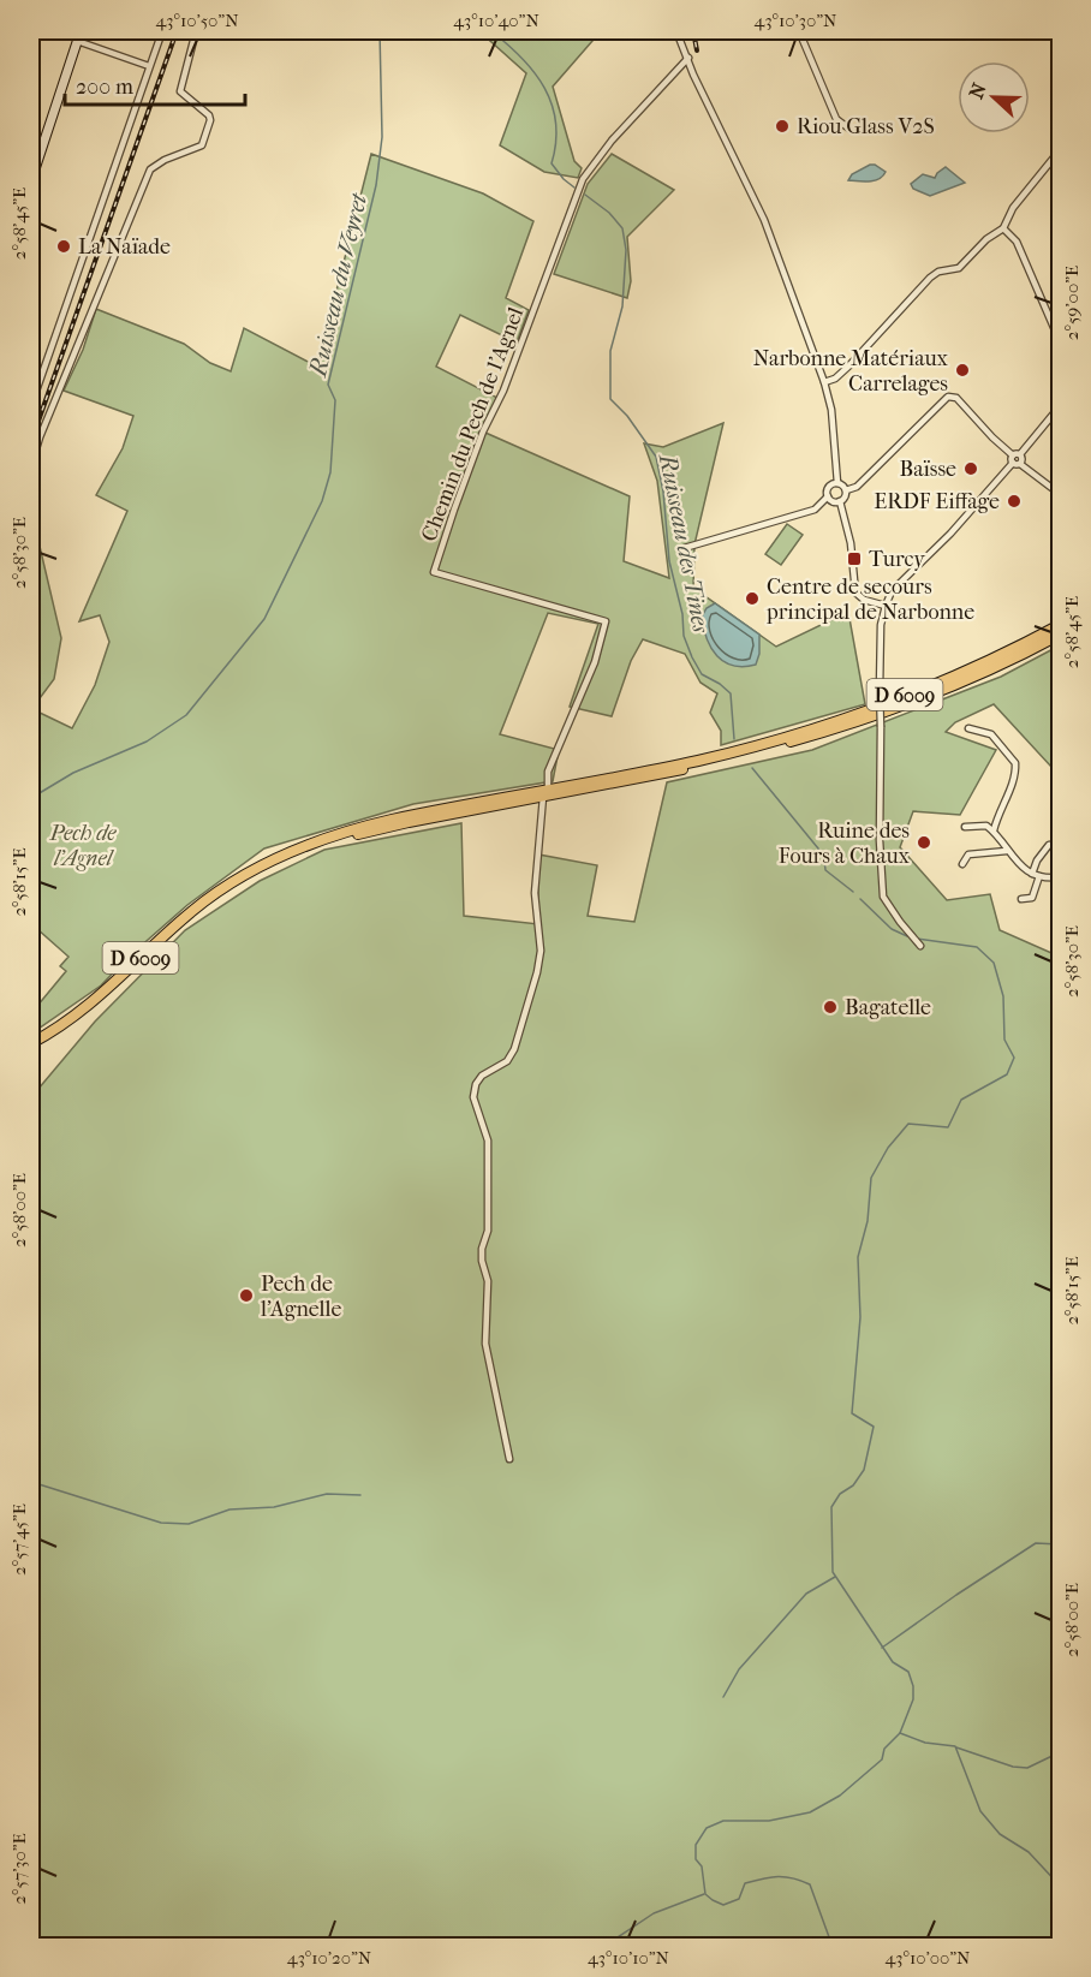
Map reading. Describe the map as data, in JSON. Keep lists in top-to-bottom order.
{
  "streets": {
    "main road": ["D 6009"],
    "street": ["Chemin du Pech de l'Agnel"]
  },
  "crossings": [
    ["Chemin du Pech de l'Agnel", "D 6009"]
  ],
  "water": ["Ruisseau du Veyret", "Ruisseau des Tines"],
  "parks": ["Pech de l'Agnel"],
  "places": {
    "other": [
      "Riou Glass V2S",
      "La Naïade",
      "Narbonne Matériaux Carrelages",
      "Baïsse",
      "ERDF Eiffage",
      "Centre de secours principal de Narbonne",
      "Ruine des Fours à Chaux",
      "Bagatelle",
      "Pech de l'Agnelle"
    ],
    "transit": ["Turcy"]
  },
  "scale_bar": "200 m",
  "north": "left",
  "coordinates": [
    "43°10'50\"N",
    "43°10'40\"N",
    "43°10'30\"N",
    "2°58'45\"E",
    "2°59'00\"E",
    "2°58'30\"E",
    "2°58'15\"E",
    "2°58'00\"E",
    "2°57'45\"E",
    "2°57'30\"E",
    "43°10'20\"N",
    "43°10'10\"N",
    "43°10'00\"N"
  ]
}
